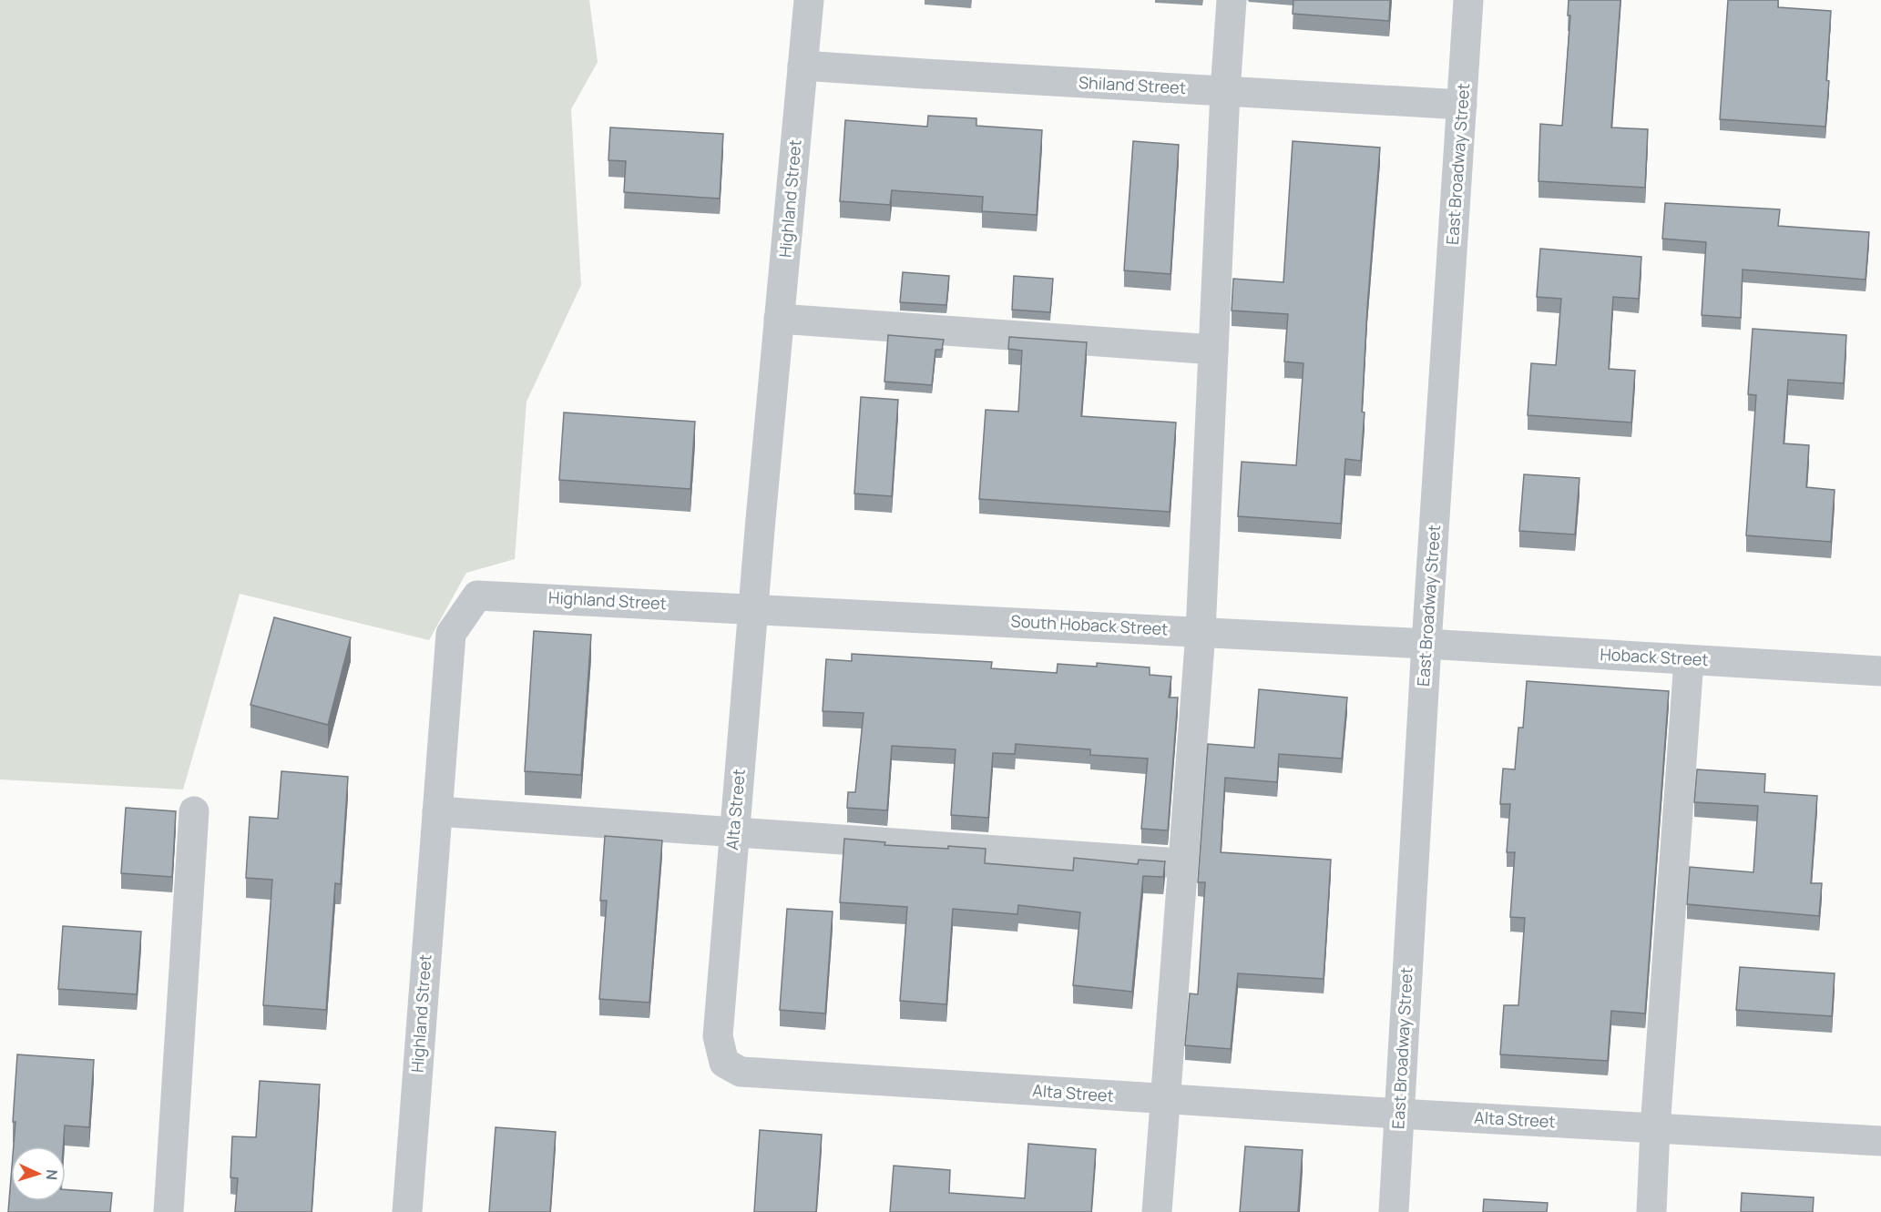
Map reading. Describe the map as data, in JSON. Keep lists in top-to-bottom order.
{
  "streets": {
    "street": [
      "Shiland Street",
      "East Broadway Street",
      "Highland Street",
      "South Hoback Street",
      "Hoback Street",
      "Alta Street"
    ]
  },
  "crossings": [
    ["Shiland Street", "East Broadway Street"],
    ["Shiland Street", "Highland Street"],
    ["East Broadway Street", "South Hoback Street"],
    ["East Broadway Street", "Hoback Street"],
    ["East Broadway Street", "Alta Street"],
    ["Highland Street", "South Hoback Street"],
    ["Highland Street", "Alta Street"],
    ["South Hoback Street", "Hoback Street"],
    ["South Hoback Street", "Alta Street"]
  ],
  "north": "right"
}
